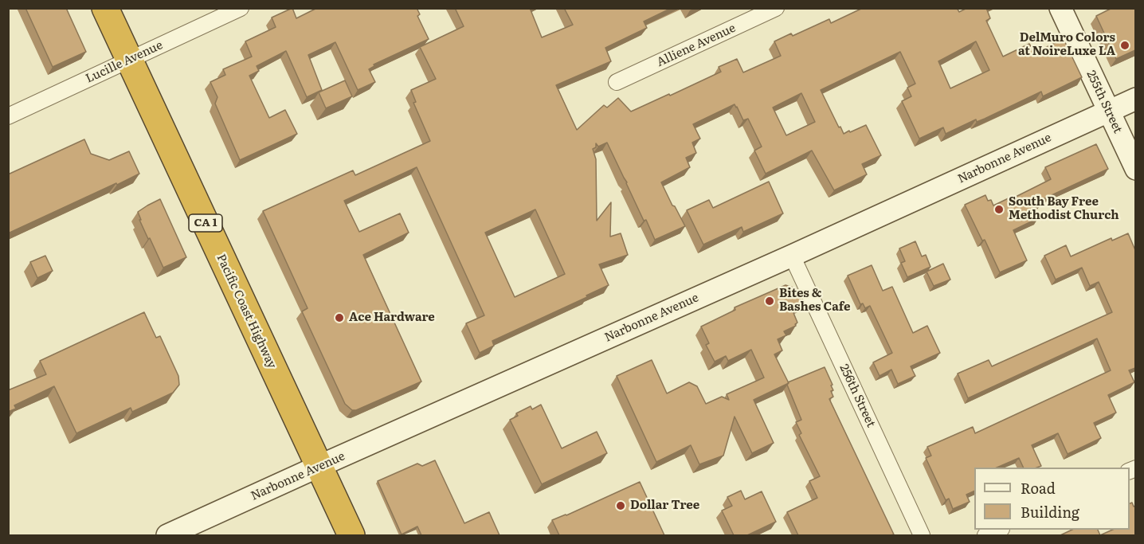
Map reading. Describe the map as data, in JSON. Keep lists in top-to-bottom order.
{
  "streets": {
    "highway": ["CA 1", "Pacific Coast Highway"],
    "main road": ["255th Street", "Narbonne Avenue"],
    "street": ["Alliene Avenue", "Lucille Avenue", "256th Street"]
  },
  "crossings": [
    ["Lucille Avenue", "Pacific Coast Highway"],
    ["255th Street", "Narbonne Avenue"],
    ["Narbonne Avenue", "Pacific Coast Highway"],
    ["Narbonne Avenue", "256th Street"]
  ],
  "places": [
    "DelMuro Colors at NoireLuxe LA",
    "South Bay Free Methodist Church",
    "Bites & Bashes Cafe",
    "Ace Hardware",
    "Dollar Tree"
  ],
  "legend": ["Road", "Building"]
}
